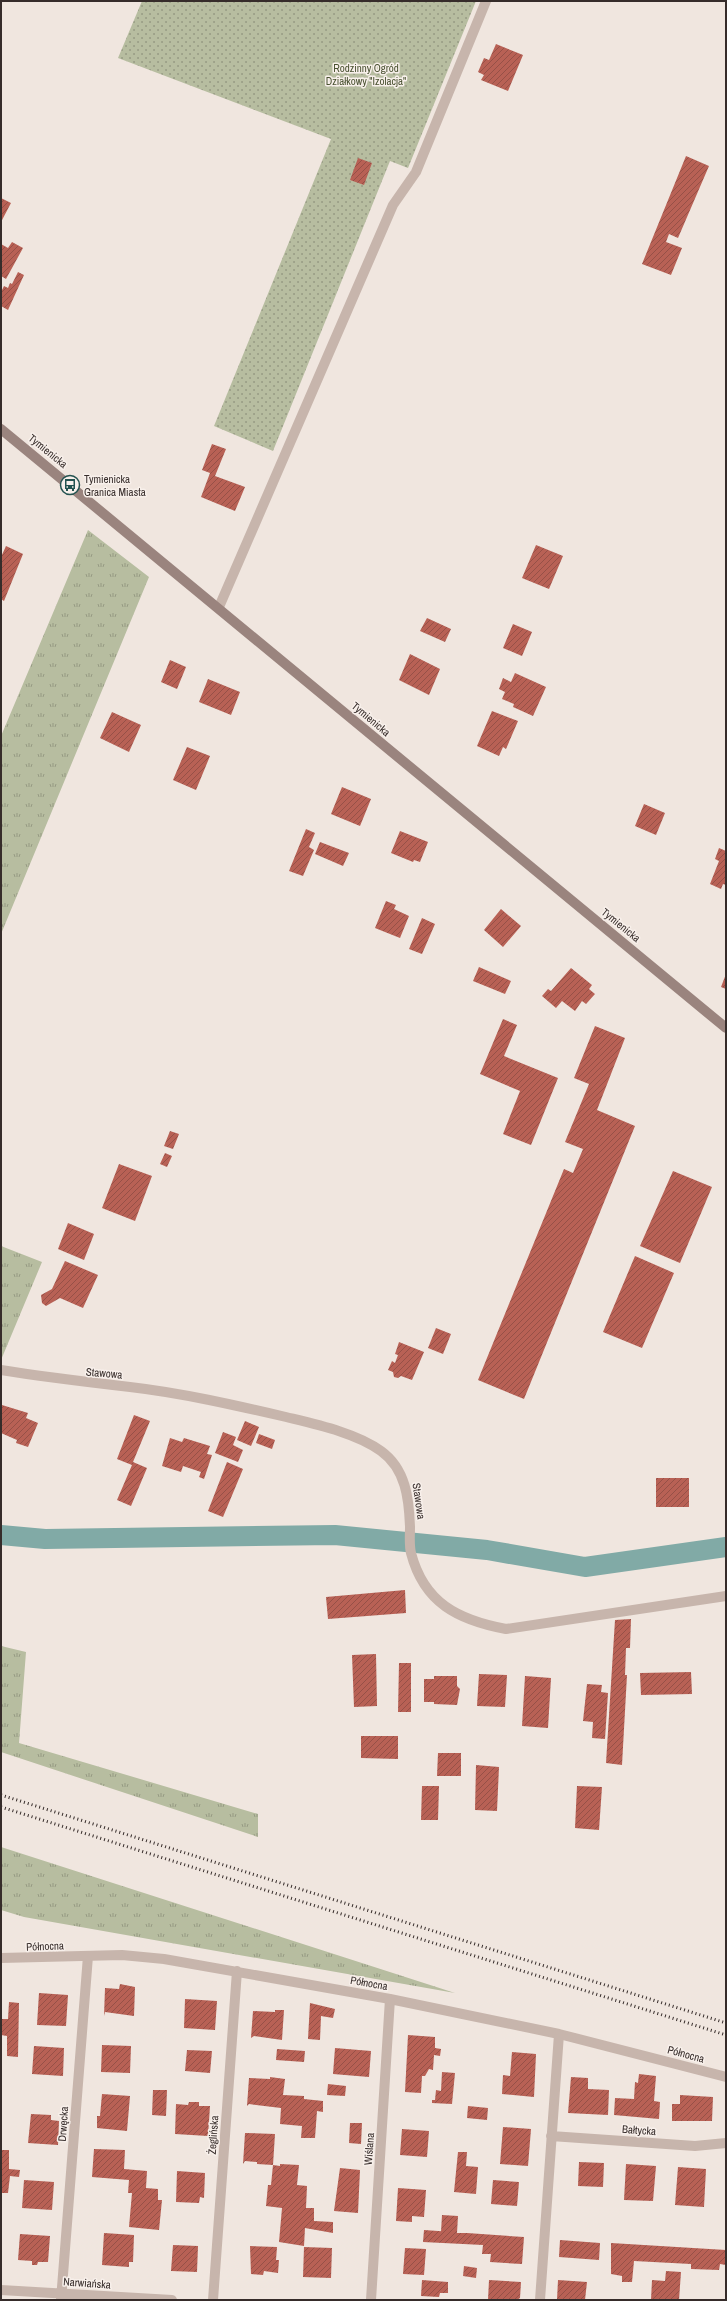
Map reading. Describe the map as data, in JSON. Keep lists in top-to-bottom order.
{
  "streets": {
    "street": [
      "Tymienicka",
      "Stawowa",
      "Północna",
      "Drwęcka",
      "Bałtycka",
      "Żeglińska",
      "Wiślana",
      "Narwiańska"
    ]
  },
  "crossings": [
    ["Północna", "Drwęcka"],
    ["Północna", "Żeglińska"],
    ["Północna", "Wiślana"],
    ["Drwęcka", "Narwiańska"]
  ],
  "parks": ["Rodzinny Ogród Działkowy \"Izolacja\""],
  "places": {
    "bus stop": ["Tymienicka Granica Miasta"]
  }
}
